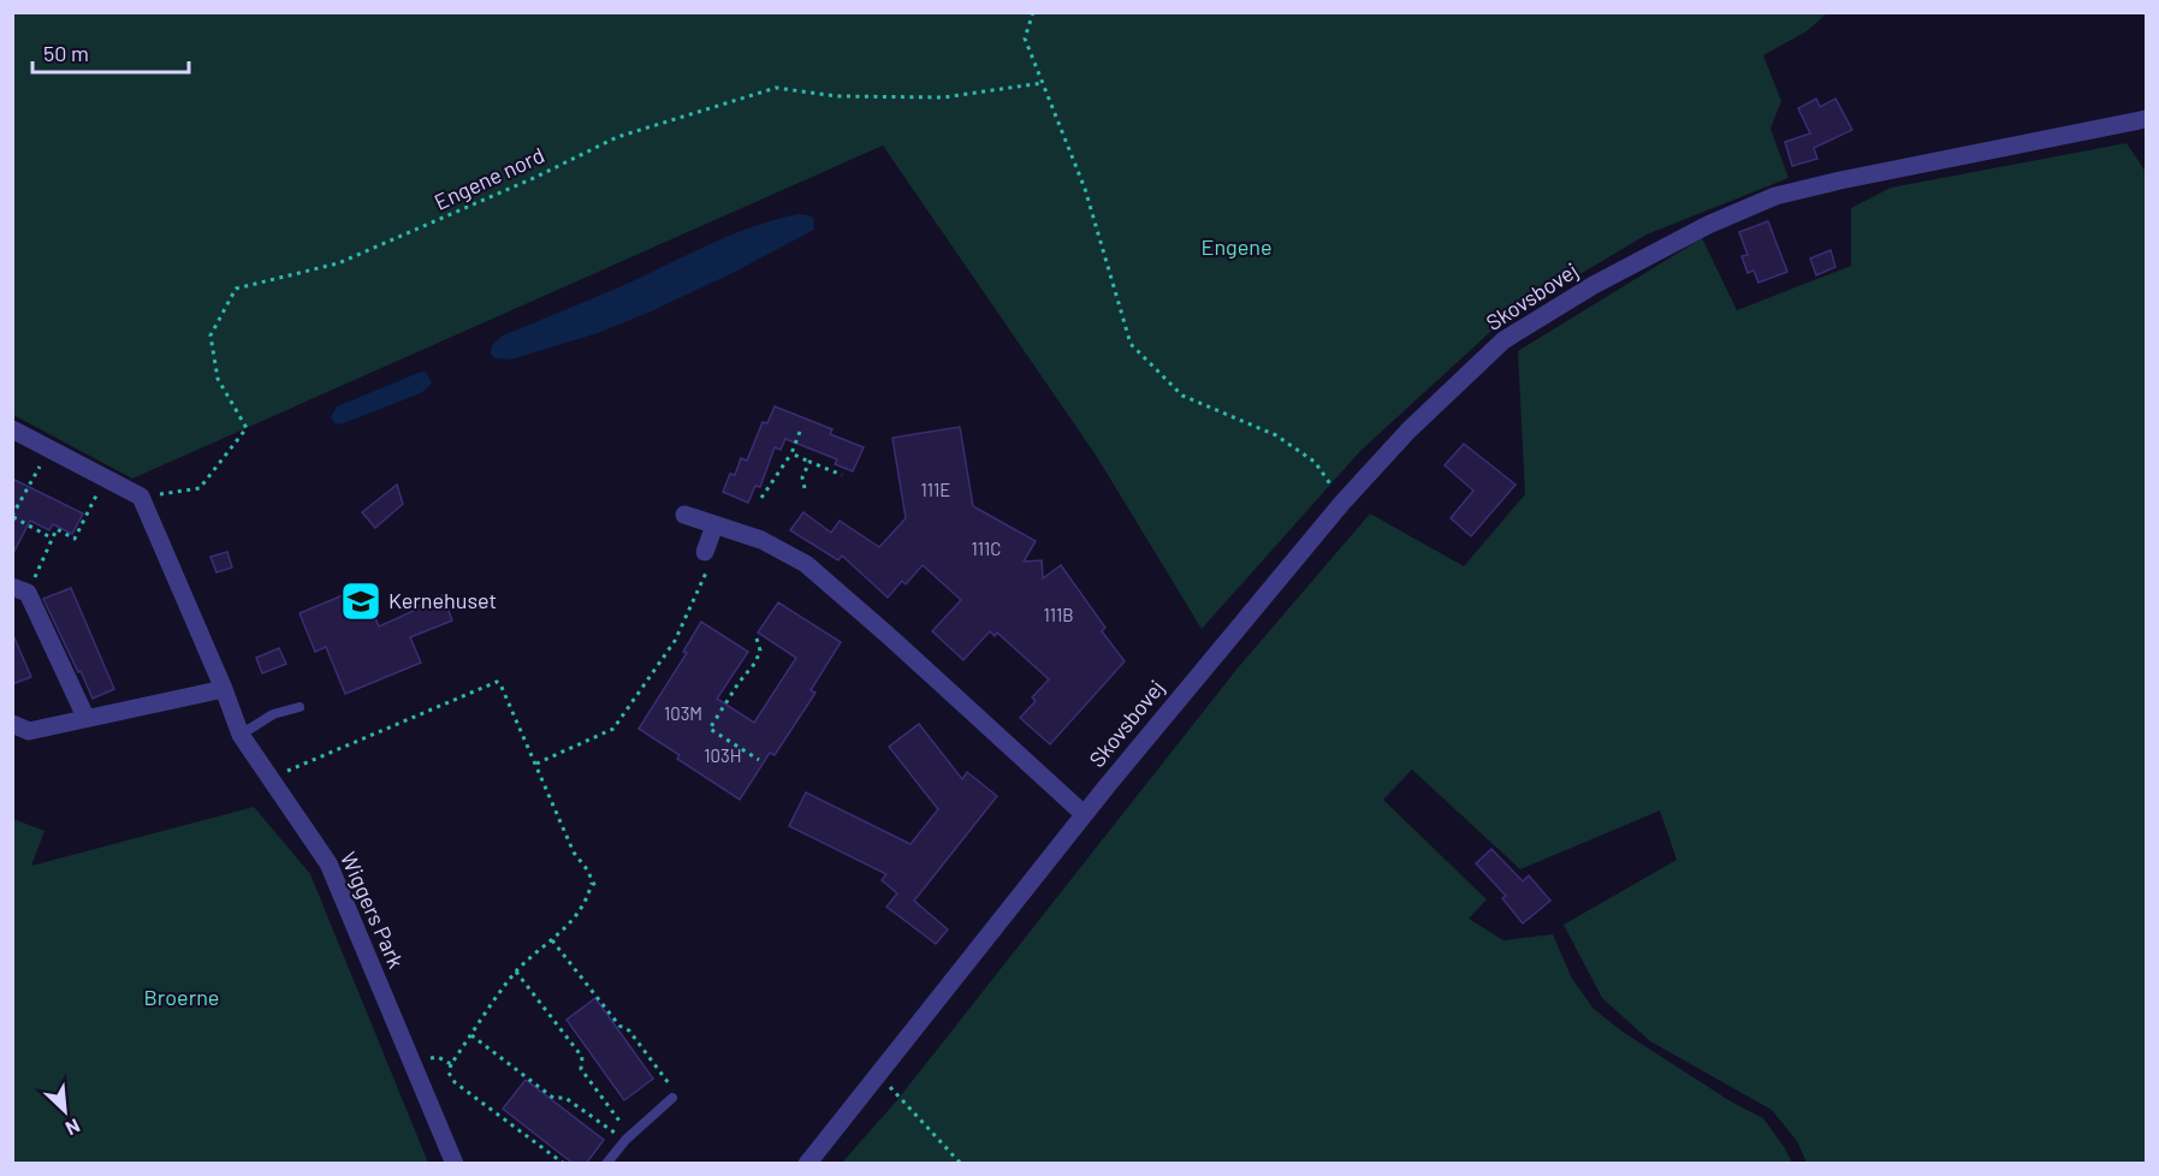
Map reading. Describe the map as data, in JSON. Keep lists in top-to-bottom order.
{
  "streets": {
    "street": ["Skovsbovej", "Wiggers Park"],
    "path": ["Engene nord"]
  },
  "crossings": [
    ["Engene nord", "Wiggers Park"]
  ],
  "parks": ["Engene", "Broerne"],
  "places": {
    "school or university": ["Kernehuset"]
  },
  "house_numbers": [
    "111E",
    "111C",
    "111B",
    "103M",
    "103H"
  ],
  "scale_bar": "50 m",
  "north": "bottom right"
}
